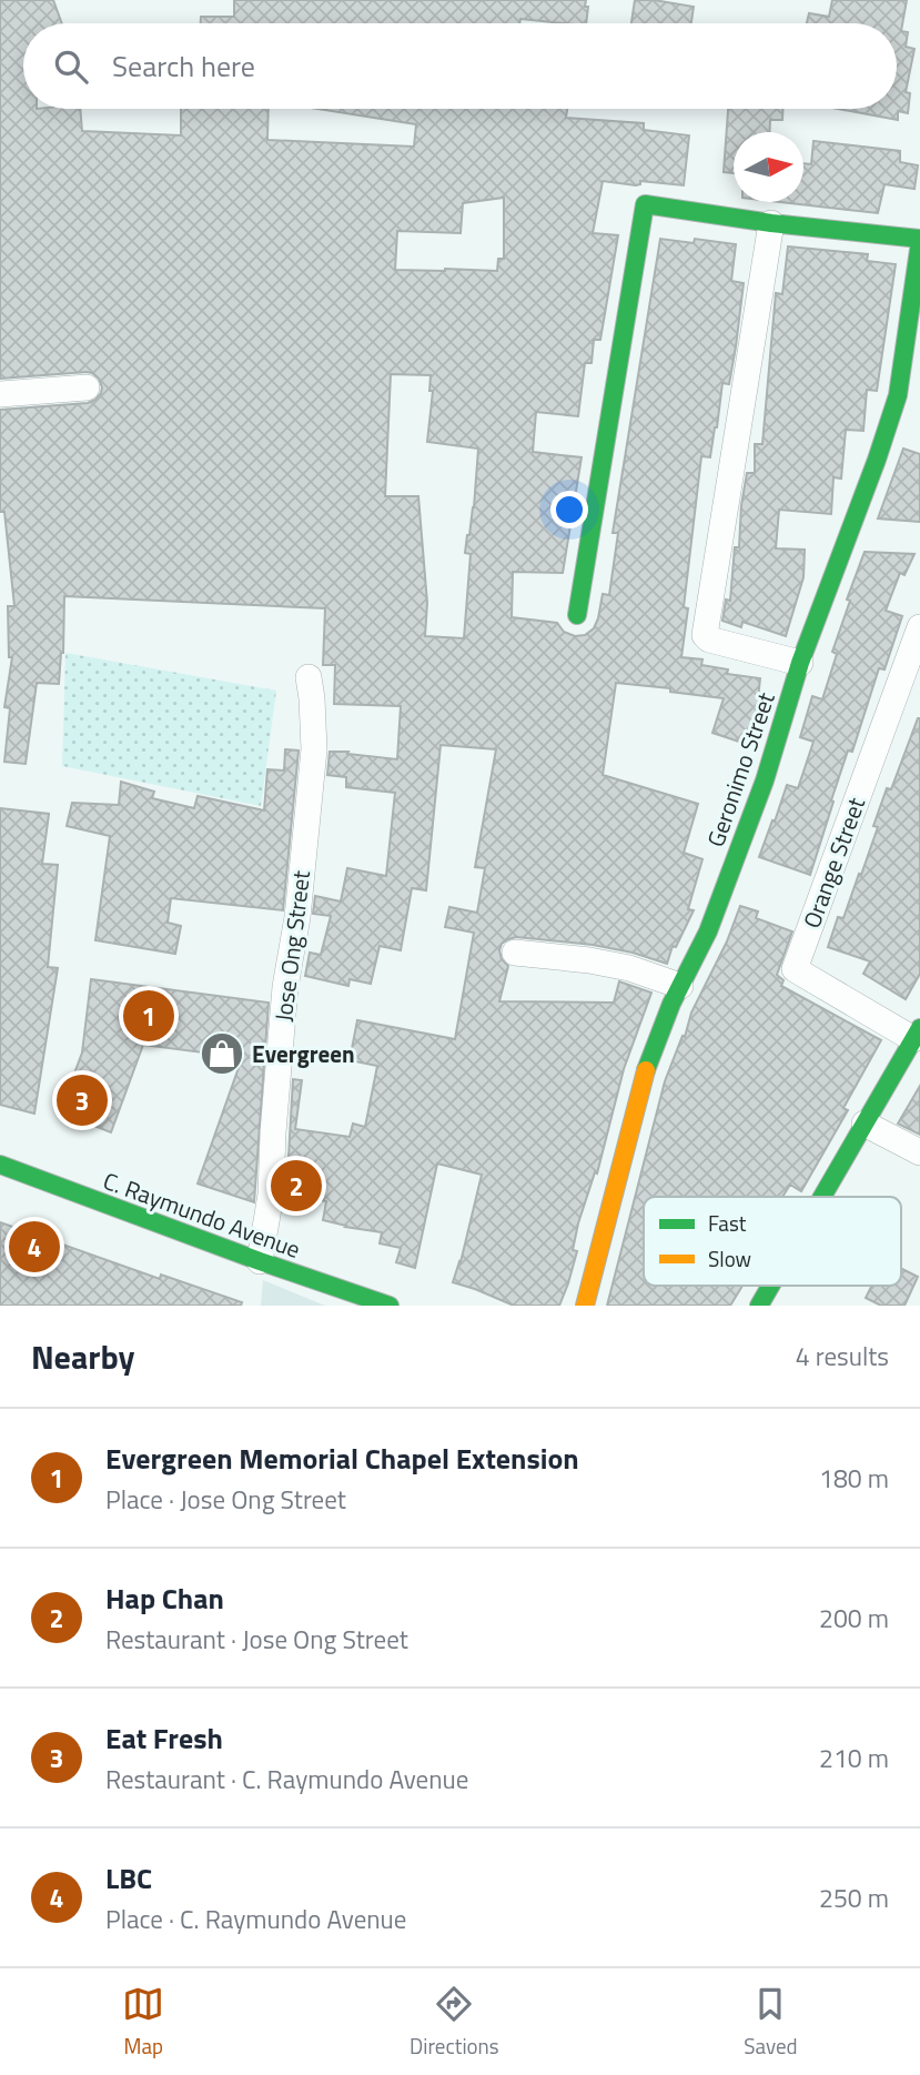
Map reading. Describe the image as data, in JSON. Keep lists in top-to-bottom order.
{
  "streets": {
    "street": [
      "Geronimo Street",
      "Orange Street",
      "Jose Ong Street",
      "C. Raymundo Avenue"
    ]
  },
  "crossings": [
    ["Jose Ong Street", "C. Raymundo Avenue"]
  ],
  "places": {
    "shop": ["Evergreen"]
  },
  "legend": ["Fast", "Slow"],
  "north": "right",
  "page": {
    "search": "Search here",
    "pins": [
      "1",
      "3",
      "2",
      "4"
    ],
    "heading": ["Nearby", "4 results"],
    "list": [
      {
        "mark": "1",
        "name": "Evergreen Memorial Chapel Extension",
        "note": "Place · Jose Ong Street",
        "value": "180 m"
      },
      {
        "mark": "2",
        "name": "Hap Chan",
        "note": "Restaurant · Jose Ong Street",
        "value": "200 m"
      },
      {
        "mark": "3",
        "name": "Eat Fresh",
        "note": "Restaurant · C. Raymundo Avenue",
        "value": "210 m"
      },
      {
        "mark": "4",
        "name": "LBC",
        "note": "Place · C. Raymundo Avenue",
        "value": "250 m"
      }
    ],
    "nav": ["Map", "Directions", "Saved"]
  }
}
